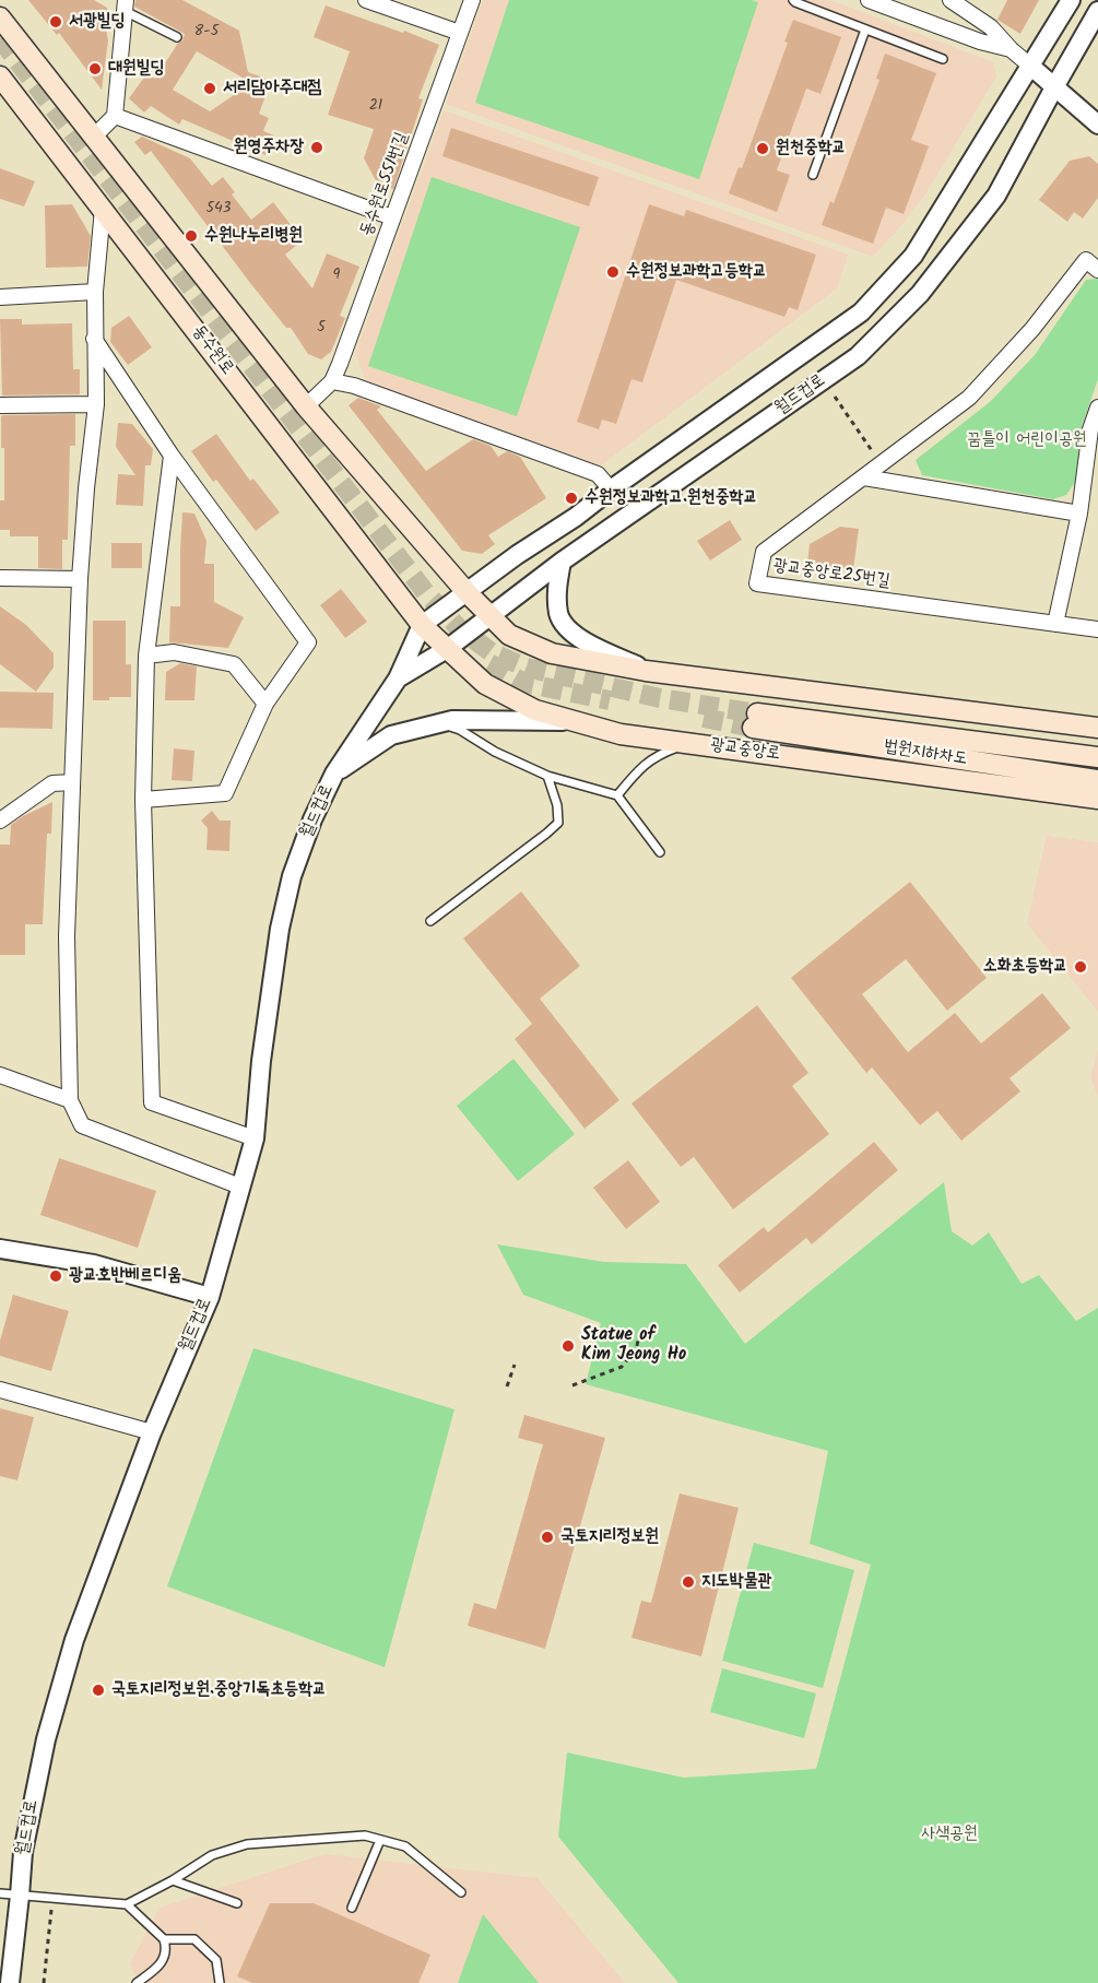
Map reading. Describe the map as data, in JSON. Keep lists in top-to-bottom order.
{
  "streets": {
    "main road": ["동수원로", "광교중앙로", "법원지하차도"],
    "street": ["동수원로551번길", "월드컵로", "광교중앙로25번길"]
  },
  "crossings": [
    ["동수원로", "월드컵로"],
    ["동수원로", "광교중앙로"],
    ["월드컵로", "광교중앙로"]
  ],
  "parks": ["꿈틀이 어린이공원", "사색공원"],
  "places": [
    "서광빌딩",
    "대원빌딩",
    "서리담아주대점",
    "원영주차장",
    "원천중학교",
    "수원나누리병원",
    "수원정보과학고등학교",
    "수원정보과학고.원천중학교",
    "소화초등학교",
    "광교호반베르디움",
    "Statue of Kim Jeong Ho",
    "국토지리정보원",
    "지도박물관",
    "국토지리정보원.중앙기독초등학교"
  ],
  "house_numbers": [
    "8-5",
    "21",
    "543",
    "9",
    "5"
  ]
}
